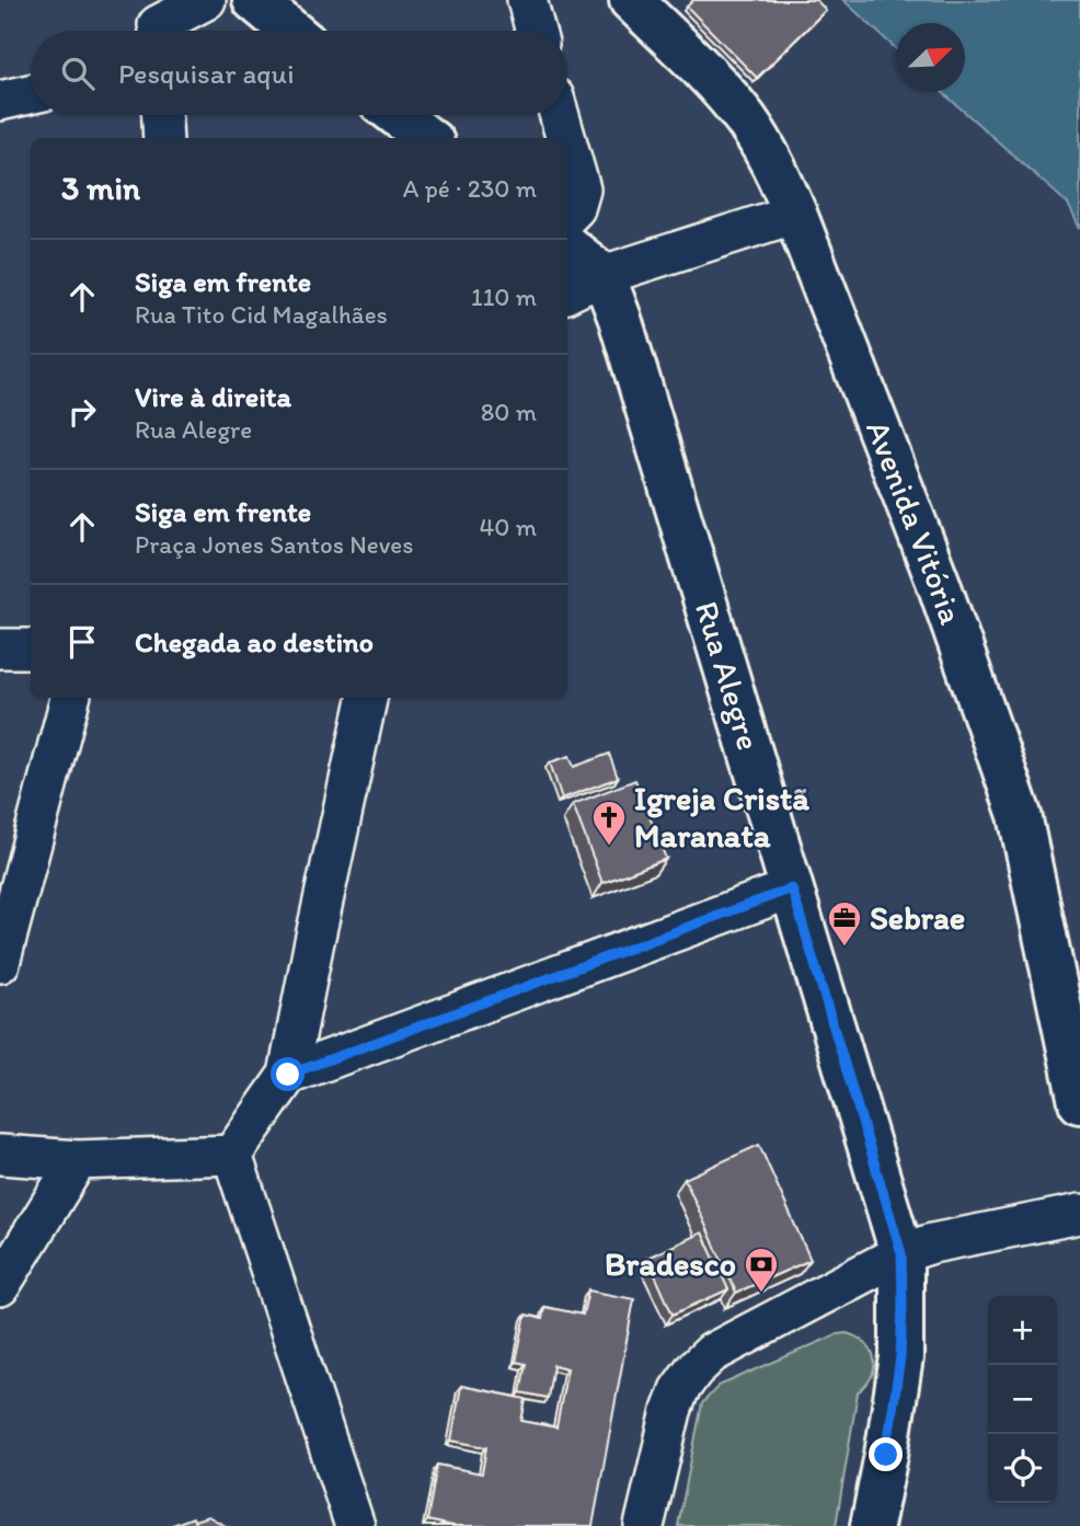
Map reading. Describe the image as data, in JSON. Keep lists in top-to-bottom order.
{
  "streets": {
    "main road": ["Avenida Vitória", "Rua Alegre"]
  },
  "places": {
    "church": ["Igreja Cristã Maranata"],
    "office": ["Sebrae"],
    "bank": ["Bradesco"]
  },
  "north": "top right",
  "page": {
    "search": "Pesquisar aqui",
    "heading": ["3 min", "A pé · 230 m"],
    "list": [
      ["Siga em frente", "Rua Tito Cid Magalhães", "110 m"],
      ["Vire à direita", "Rua Alegre", "80 m"],
      ["Siga em frente", "Praça Jones Santos Neves", "40 m"],
      "Chegada ao destino"
    ],
    "map_buttons": ["+", "−"]
  }
}
